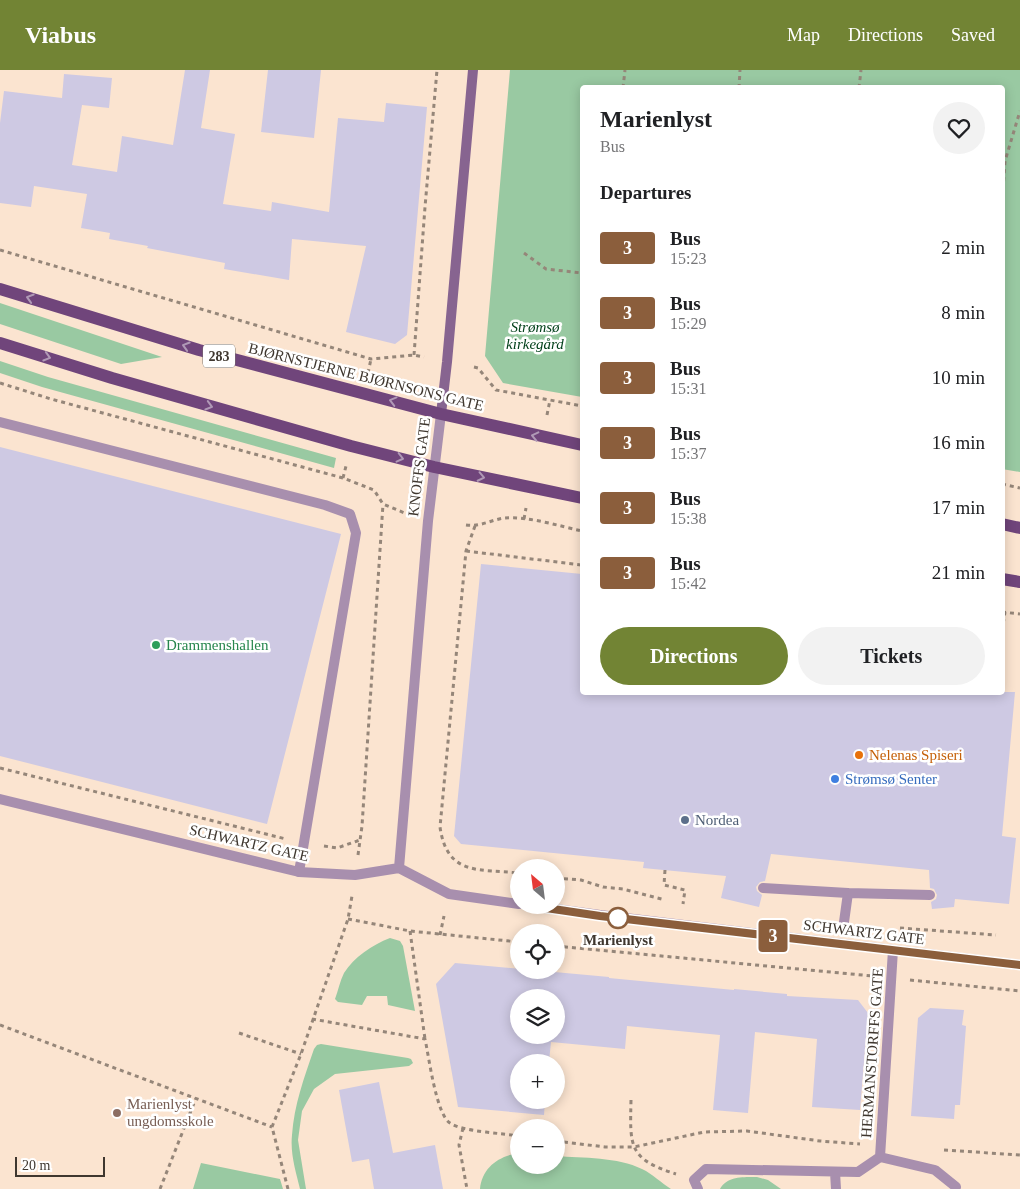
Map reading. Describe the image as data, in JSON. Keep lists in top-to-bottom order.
{
  "streets": {
    "main road": ["283", "BJØRNSTJERNE BJØRNSONS GATE", "KNOFFS GATE"],
    "street": ["SCHWARTZ GATE", "HERMANSTORFFS GATE"]
  },
  "crossings": [
    ["BJØRNSTJERNE BJØRNSONS GATE", "KNOFFS GATE"],
    ["KNOFFS GATE", "SCHWARTZ GATE"],
    ["SCHWARTZ GATE", "HERMANSTORFFS GATE"]
  ],
  "parks": ["Strømsø kirkegård"],
  "places": [
    "Drammenshallen",
    "Nelenas Spiseri",
    "Strømsø Senter",
    "Nordea",
    "Marienlyst",
    "Marienlyst ungdomsskole"
  ],
  "lines": ["bus line 3"],
  "scale_bar": "20 m",
  "north": "top left",
  "page": {
    "header": "Viabus",
    "nav": ["Map", "Directions", "Saved"],
    "on_map": "3",
    "heading": [
      ["Marienlyst", "Bus"],
      "Departures"
    ],
    "list": [
      {
        "mark": "3",
        "name": "Bus",
        "note": "15:23",
        "value": "2 min"
      },
      {
        "mark": "3",
        "name": "Bus",
        "note": "15:29",
        "value": "8 min"
      },
      {
        "mark": "3",
        "name": "Bus",
        "note": "15:31",
        "value": "10 min"
      },
      {
        "mark": "3",
        "name": "Bus",
        "note": "15:37",
        "value": "16 min"
      },
      {
        "mark": "3",
        "name": "Bus",
        "note": "15:38",
        "value": "17 min"
      },
      {
        "mark": "3",
        "name": "Bus",
        "note": "15:42",
        "value": "21 min"
      }
    ],
    "buttons": ["Directions", "Tickets"],
    "map_buttons": ["+", "−"],
    "scale": "20 m"
  }
}
